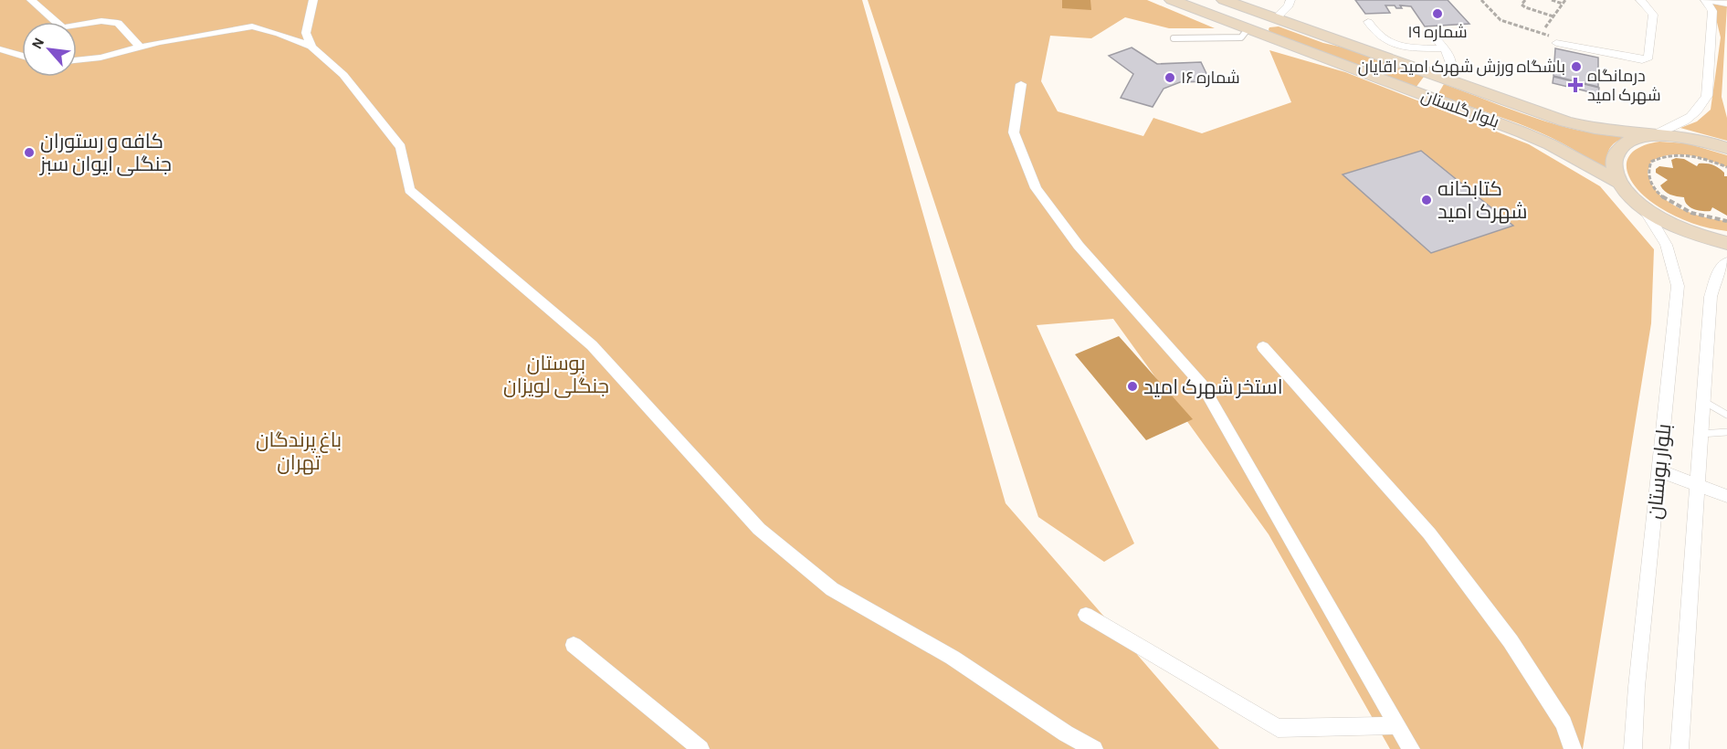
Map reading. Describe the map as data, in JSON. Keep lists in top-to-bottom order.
{
  "streets": {
    "main road": ["بلوار گلستان"],
    "street": ["بلوار بوستان"]
  },
  "parks": ["بوستان جنگلی لویزان", "باغ پرندگان تهران"],
  "places": {
    "other": [
      "شماره ۱۹",
      "باشگاه ورزش شهرک امید اقایان",
      "شماره ۱۶",
      "کافه و رستوران جنگلی ایوان سبز",
      "کتابخانه شهرک امید",
      "استخر شهرک امید"
    ],
    "health": ["درمانگاه شهرک امید"]
  },
  "north": "top left"
}
